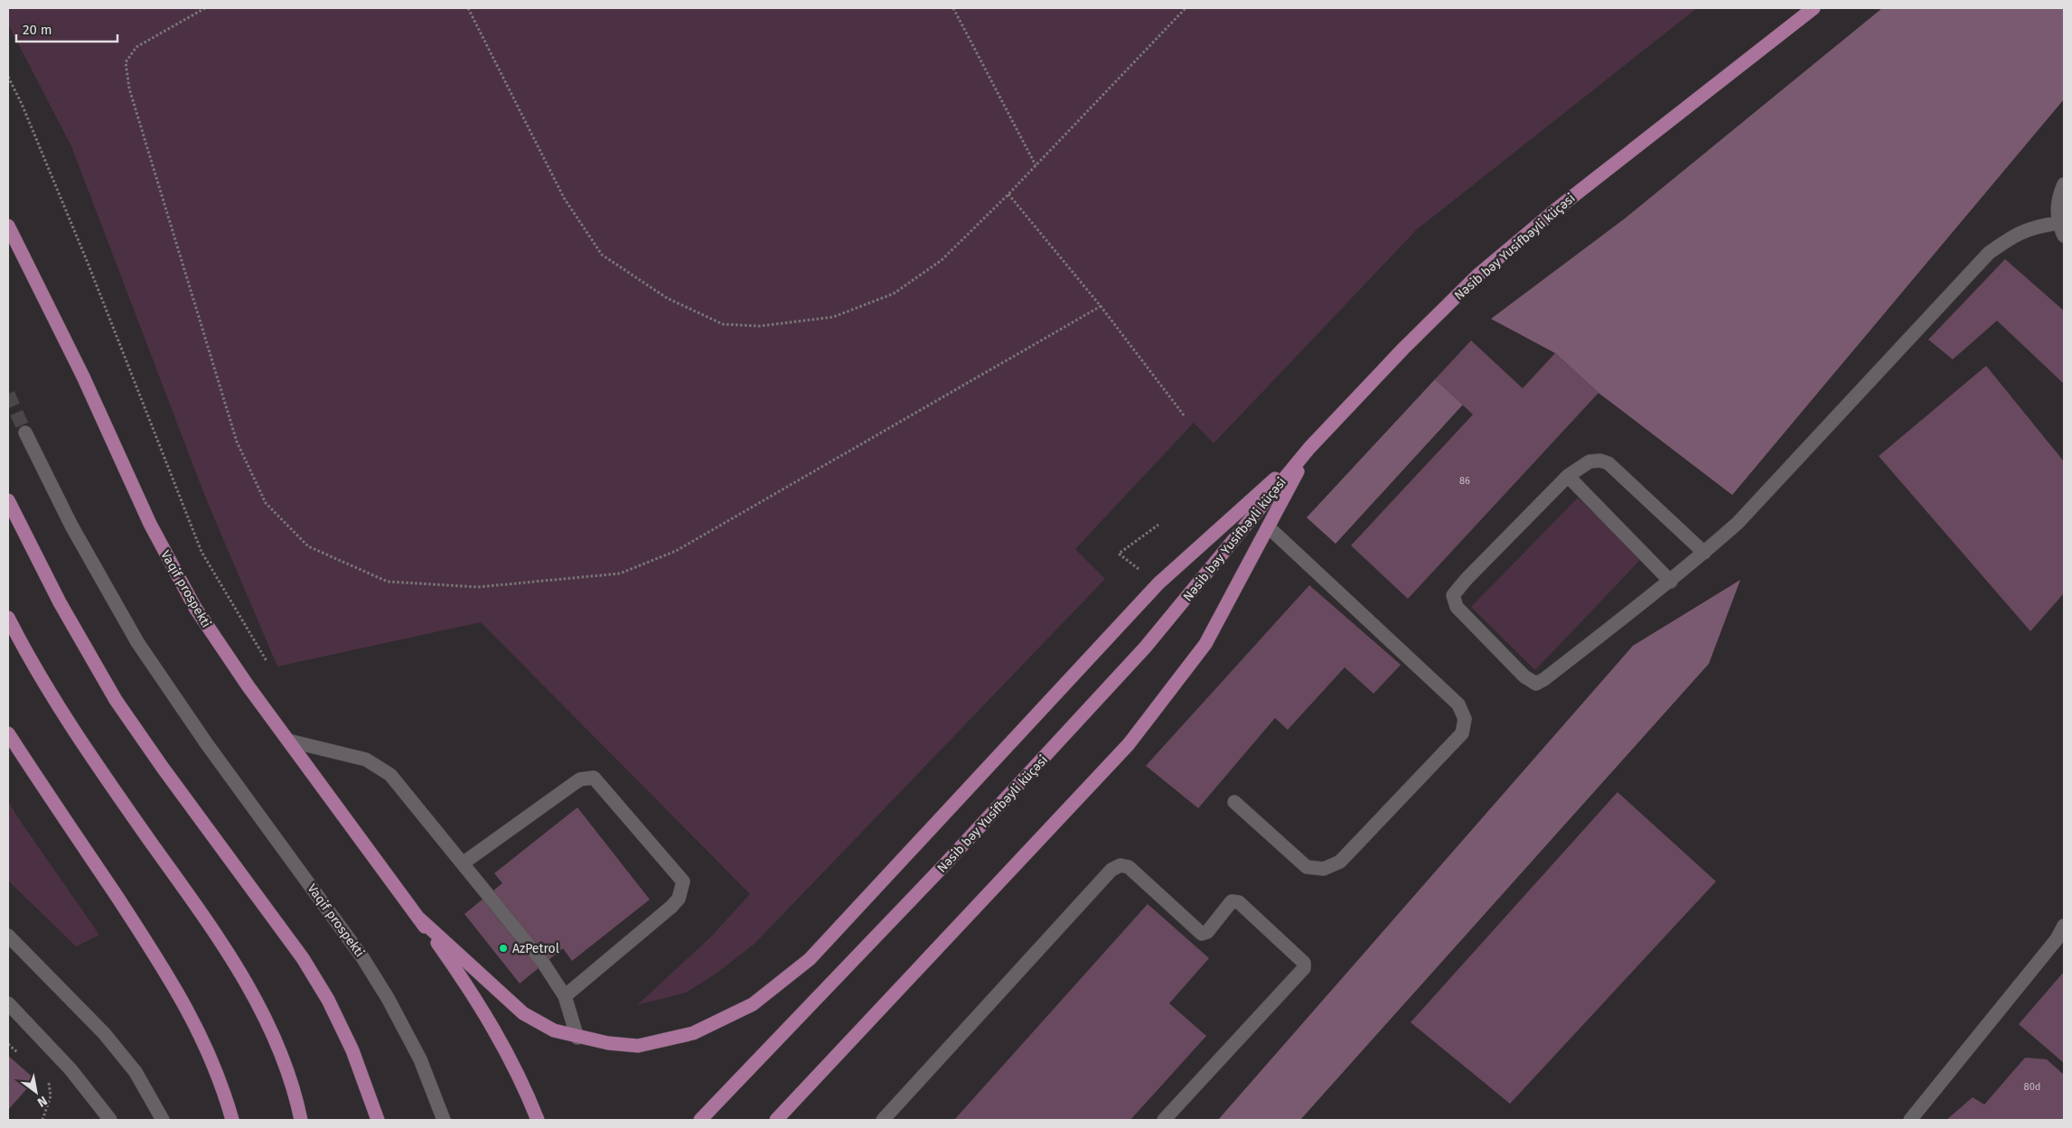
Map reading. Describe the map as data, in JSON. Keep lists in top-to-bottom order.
{
  "streets": {
    "main road": ["Nəsib bəy Yusifbəyli küçəsi", "Vaqif prospekti"]
  },
  "places": ["AzPetrol"],
  "house_numbers": ["86", "80d"],
  "scale_bar": "20 m",
  "north": "bottom right"
}
